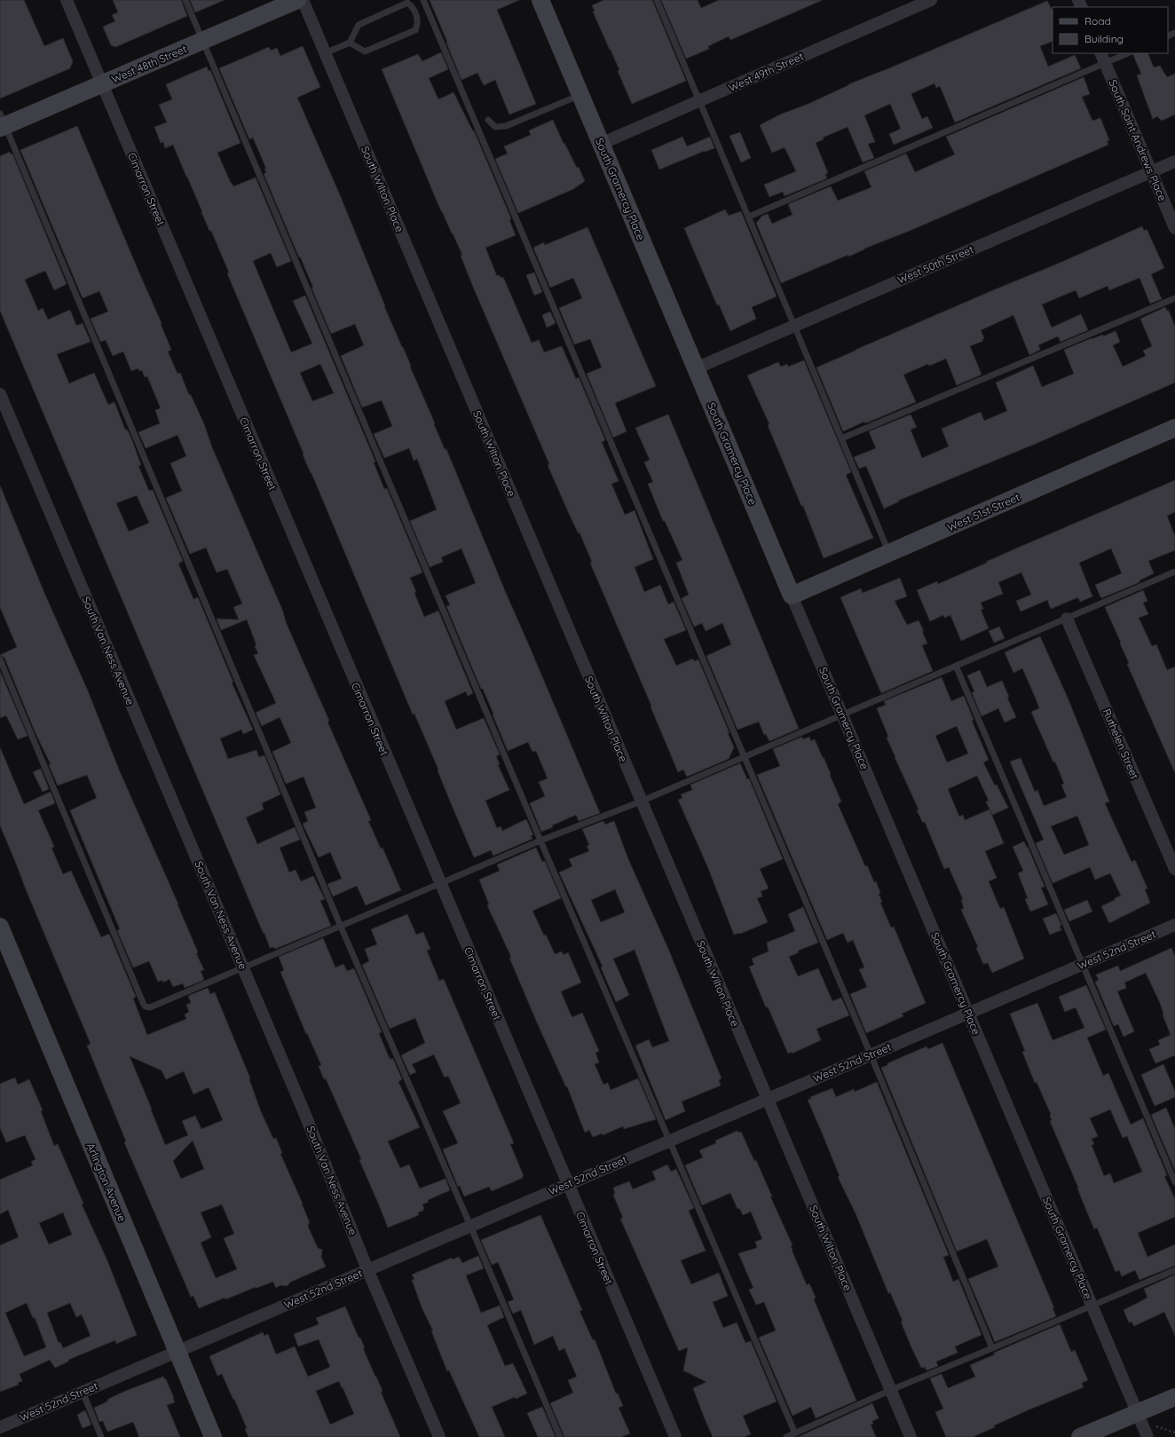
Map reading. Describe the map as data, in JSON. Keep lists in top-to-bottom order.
{
  "streets": {
    "street": [
      "West 48th Street",
      "West 49th Street",
      "South Saint Andrews Place",
      "Cimarron Street",
      "South Wilton Place",
      "South Gramercy Place",
      "West 50th Street",
      "West 51st Street",
      "South Van Ness Avenue",
      "Ruthelen Street",
      "West 52nd Street",
      "Arlington Avenue"
    ]
  },
  "crossings": [
    ["West 48th Street", "Cimarron Street"],
    ["West 49th Street", "South Gramercy Place"],
    ["South Saint Andrews Place", "West 50th Street"],
    ["Cimarron Street", "West 52nd Street"],
    ["South Wilton Place", "West 52nd Street"],
    ["South Gramercy Place", "West 50th Street"],
    ["South Gramercy Place", "West 51st Street"],
    ["South Gramercy Place", "West 52nd Street"],
    ["South Van Ness Avenue", "West 52nd Street"],
    ["West 52nd Street", "Arlington Avenue"]
  ],
  "legend": ["Road", "Building"]
}
